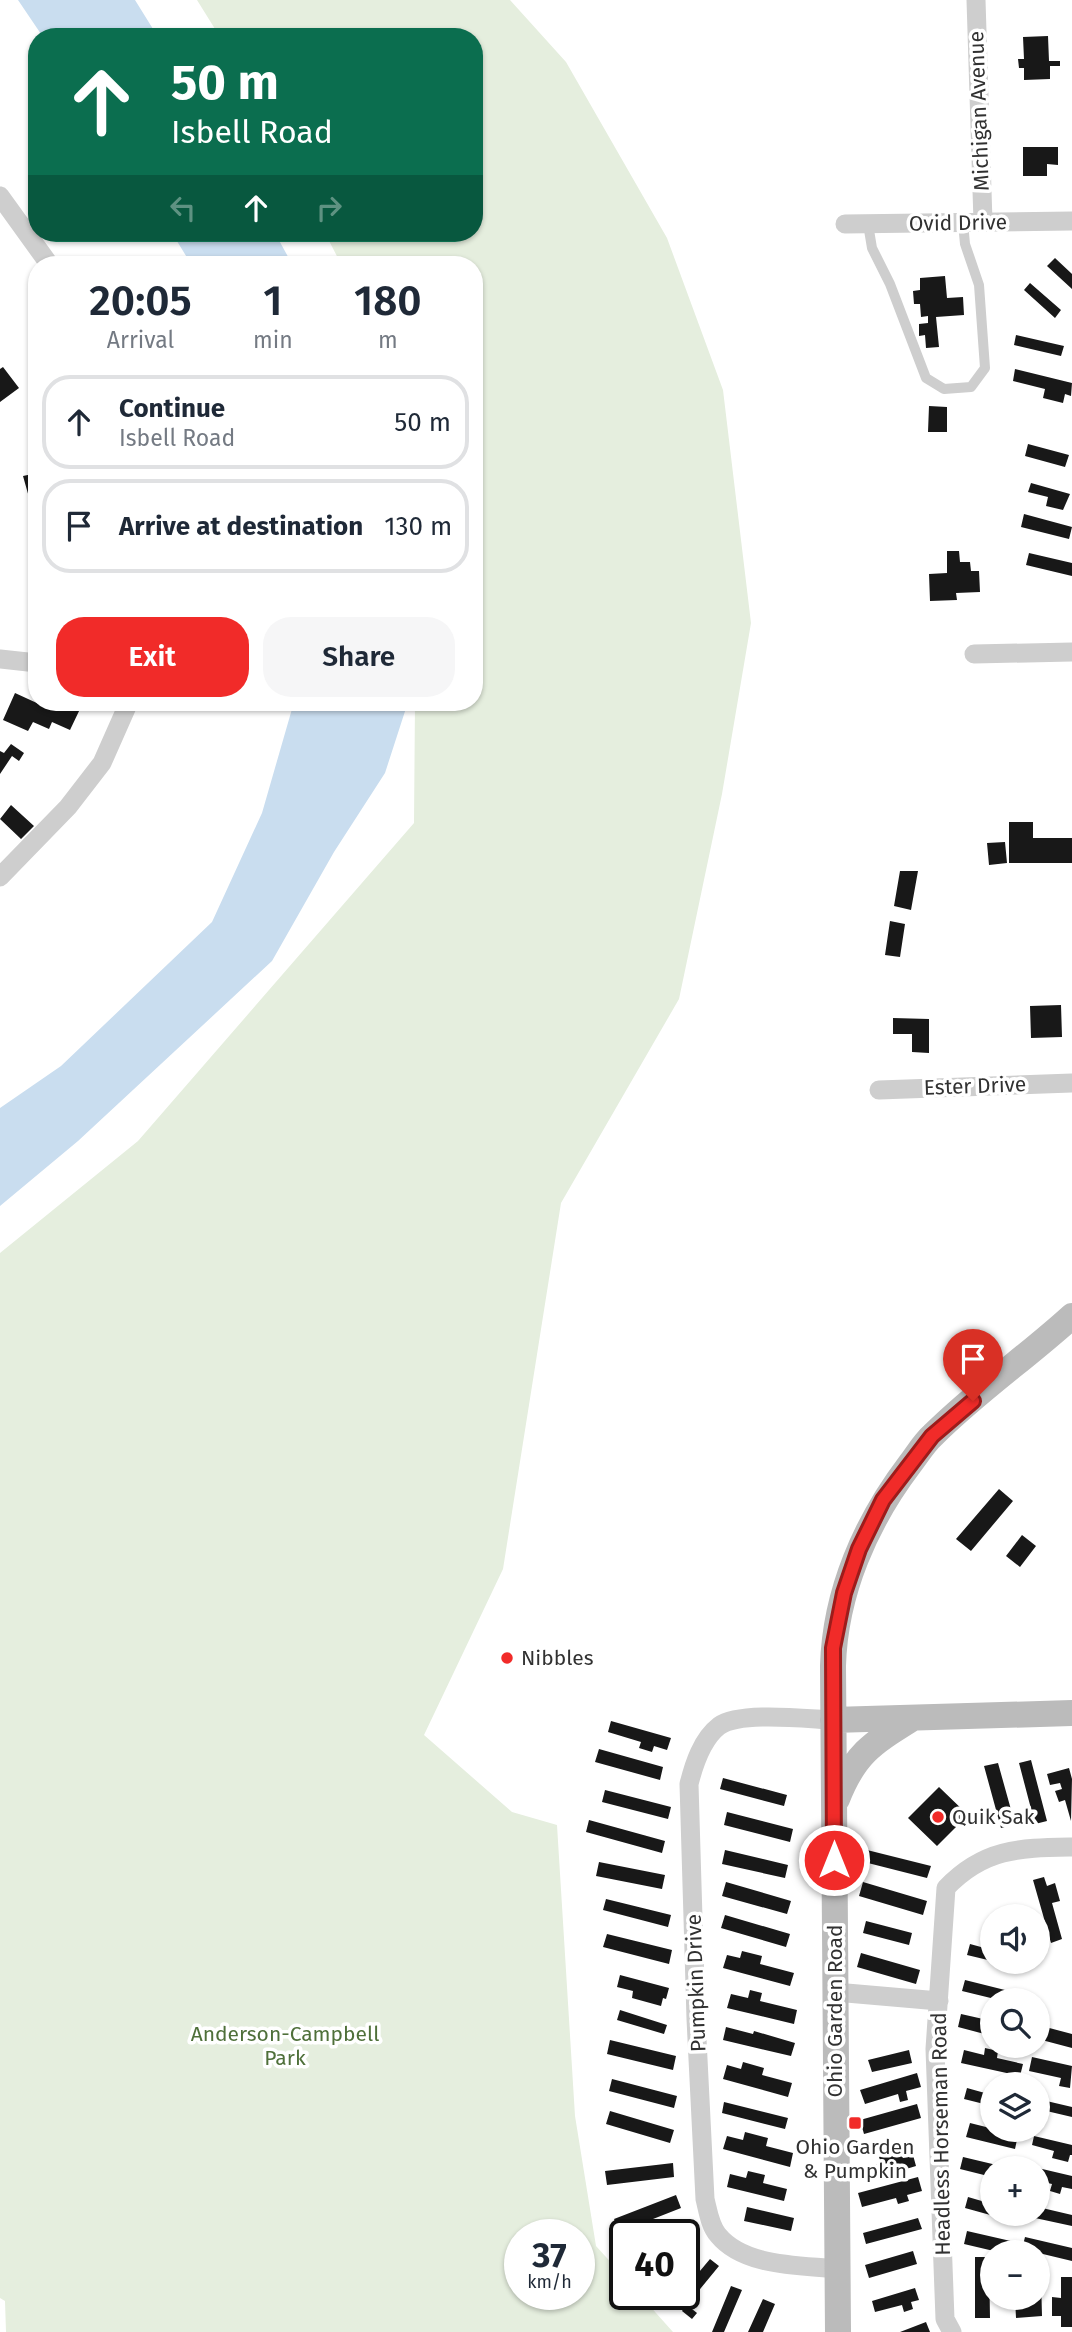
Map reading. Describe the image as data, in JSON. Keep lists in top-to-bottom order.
{
  "streets": {
    "street": [
      "Michigan Avenue",
      "Ovid Drive",
      "Ester Drive",
      "Pumpkin Drive",
      "Ohio Garden Road",
      "Headless Horseman Road"
    ]
  },
  "crossings": [
    ["Michigan Avenue", "Ovid Drive"],
    ["Pumpkin Drive", "Ohio Garden Road"]
  ],
  "parks": ["Anderson-Campbell Park"],
  "places": {
    "other": ["Nibbles", "Quik Sak"],
    "transit": ["Ohio Garden & Pumpkin"]
  },
  "page": {
    "turn": ["50 m", "Isbell Road"],
    "eta": [
      "20:05",
      "Arrival",
      "1",
      "min",
      "180",
      "m"
    ],
    "list": [
      {
        "name": "Continue",
        "note": "Isbell Road",
        "value": "50 m"
      },
      {
        "name": "Arrive at destination",
        "value": "130 m"
      }
    ],
    "buttons": ["Exit", "Share"],
    "map_buttons": ["+", "−"],
    "speed": "37 km/h",
    "limit": "40"
  }
}
